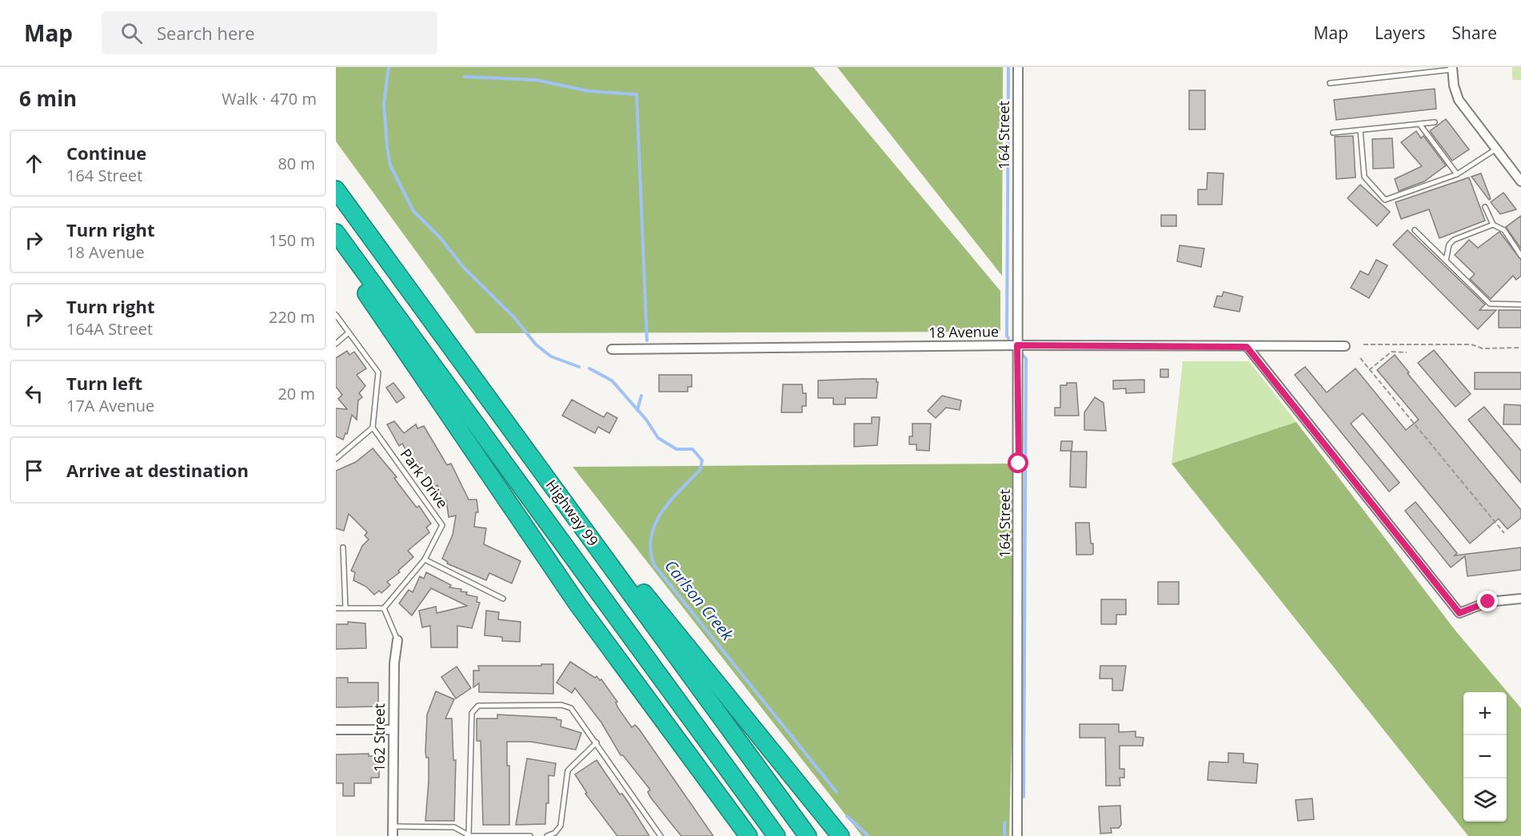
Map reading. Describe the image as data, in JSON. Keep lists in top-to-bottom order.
{
  "streets": {
    "highway": ["Highway 99"],
    "street": ["164 Street", "18 Avenue", "162 Street"],
    "lane": ["Park Drive"]
  },
  "crossings": [
    ["164 Street", "18 Avenue"]
  ],
  "water": ["Carlson Creek"],
  "page": {
    "header": "Map",
    "search": "Search here",
    "nav": ["Map", "Layers", "Share"],
    "heading": ["6 min", "Walk · 470 m"],
    "list": [
      ["Continue", "164 Street", "80 m"],
      ["Turn right", "18 Avenue", "150 m"],
      ["Turn right", "164A Street", "220 m"],
      ["Turn left", "17A Avenue", "20 m"],
      "Arrive at destination"
    ],
    "map_buttons": ["+", "−"]
  }
}
